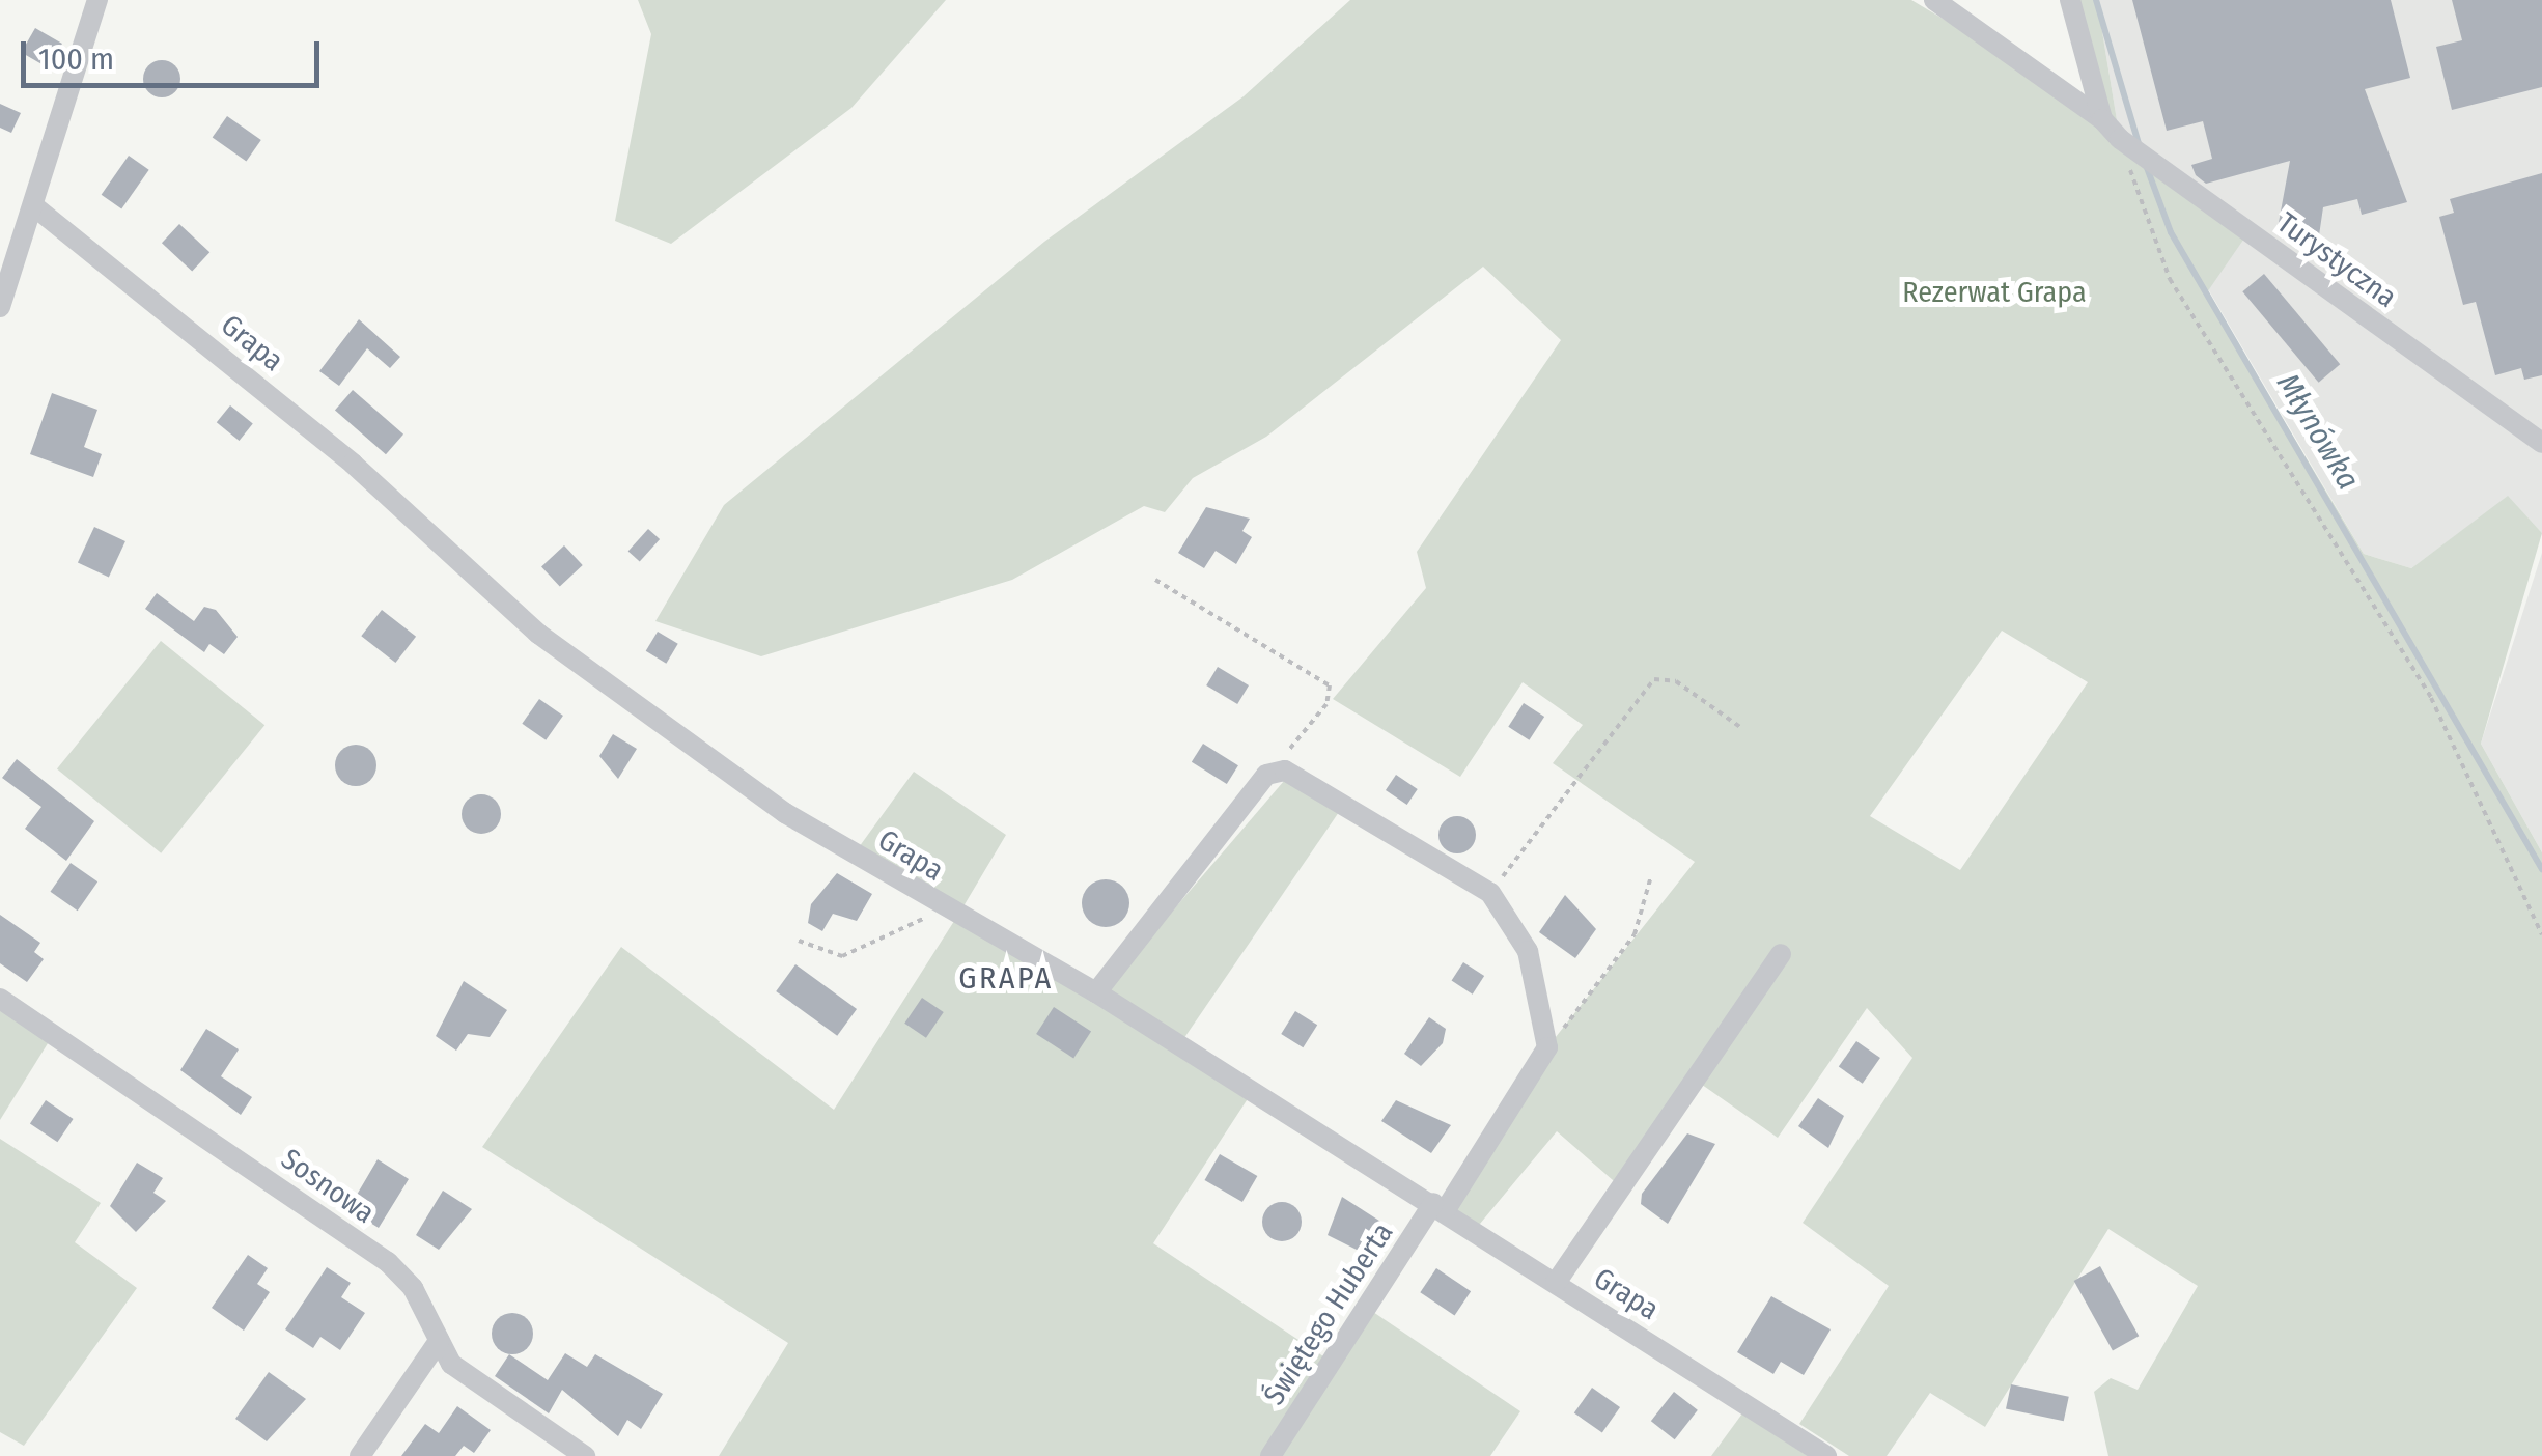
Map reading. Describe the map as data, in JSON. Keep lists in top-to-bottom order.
{
  "streets": {
    "street": [
      "Turystyczna",
      "Grapa",
      "Sosnowa",
      "Świętego Huberta"
    ]
  },
  "crossings": [
    ["Grapa", "Świętego Huberta"]
  ],
  "districts": ["GRAPA"],
  "water": ["Młynówka"],
  "parks": ["Rezerwat Grapa"],
  "scale_bar": "100 m"
}
